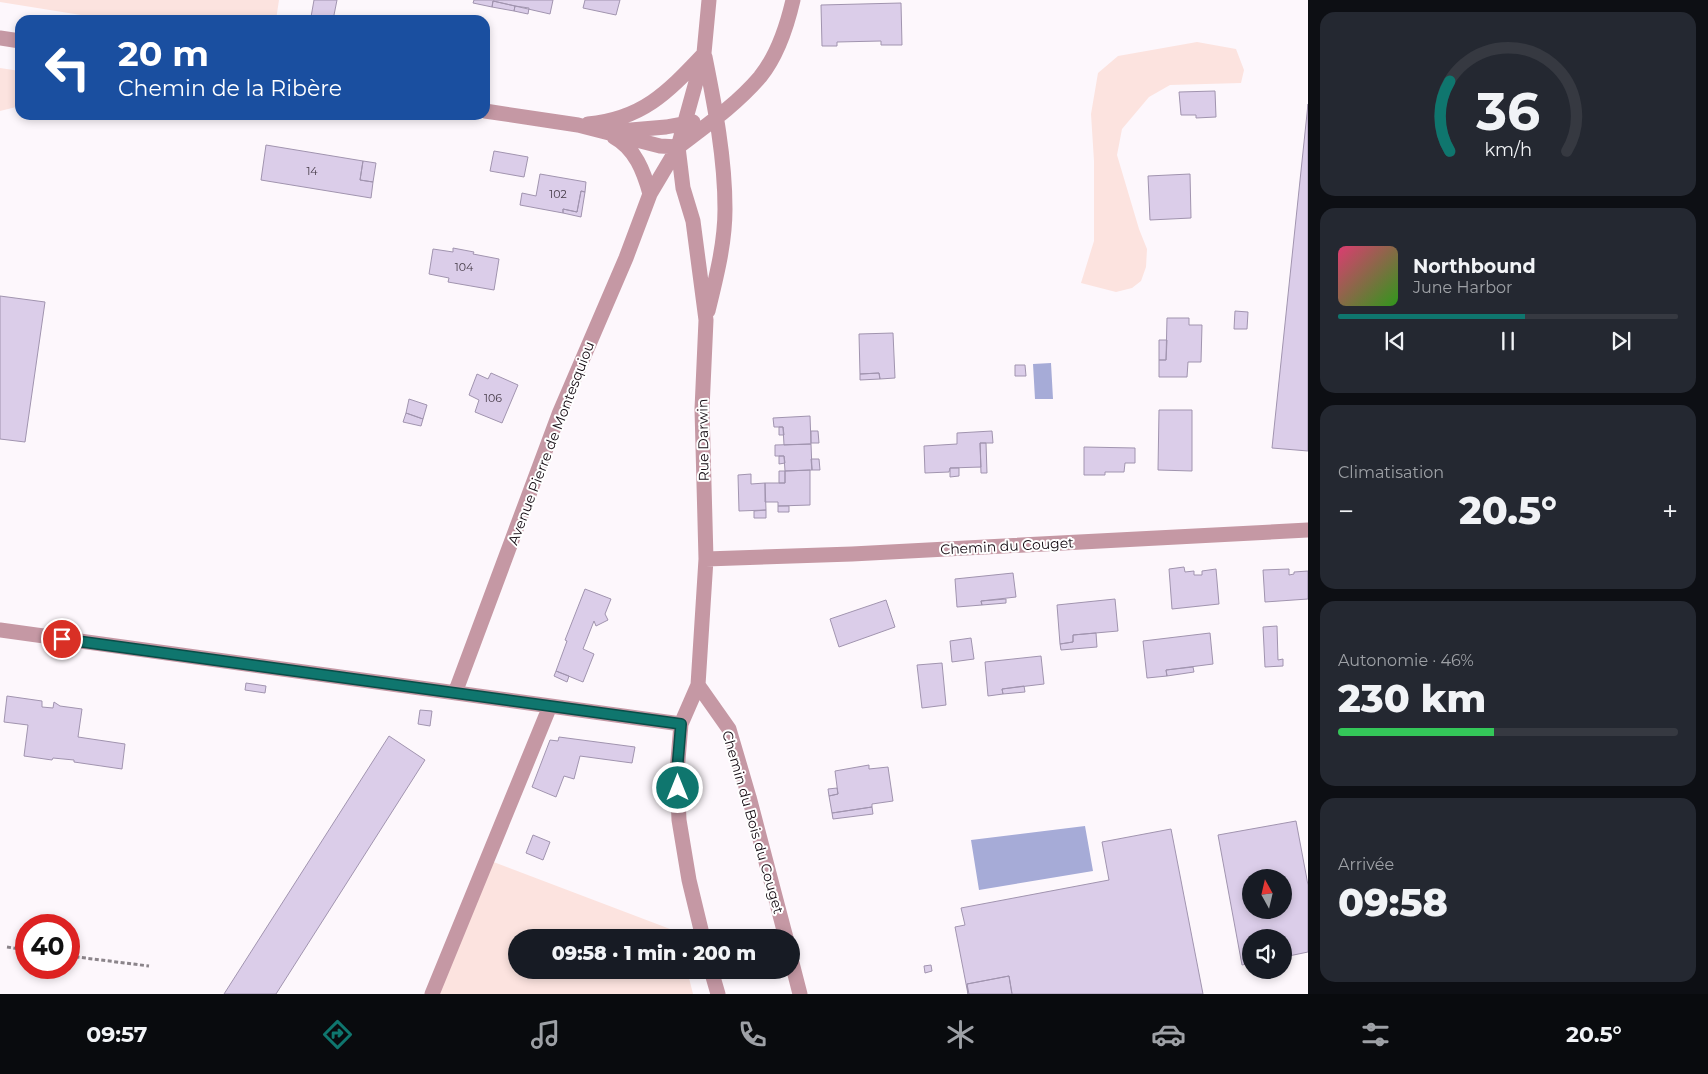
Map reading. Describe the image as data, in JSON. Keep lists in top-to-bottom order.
{
  "streets": {
    "street": [
      "Rue Darwin",
      "Avenue Pierre de Montesquiou",
      "Chemin du Couget",
      "Chemin du Bois du Couget"
    ]
  },
  "crossings": [
    ["Rue Darwin", "Avenue Pierre de Montesquiou"],
    ["Rue Darwin", "Chemin du Couget"],
    ["Rue Darwin", "Chemin du Bois du Couget"]
  ],
  "house_numbers": [
    "14",
    "102",
    "104",
    "106"
  ],
  "north": "top",
  "page": {
    "turn": ["20 m", "Chemin de la Ribère"],
    "song": ["Northbound", "June Harbor"],
    "tile": [
      "Climatisation",
      ["Autonomie · 46%", "230 km"],
      ["Arrivée", "09:58"]
    ],
    "heat": ["−", "20.5°", "+"],
    "limit": "40",
    "trip": "09:58 · 1 min · 200 m",
    "tabs": ["09:57", "20.5°"],
    "gauge": ["36", "km/h"]
  }
}
